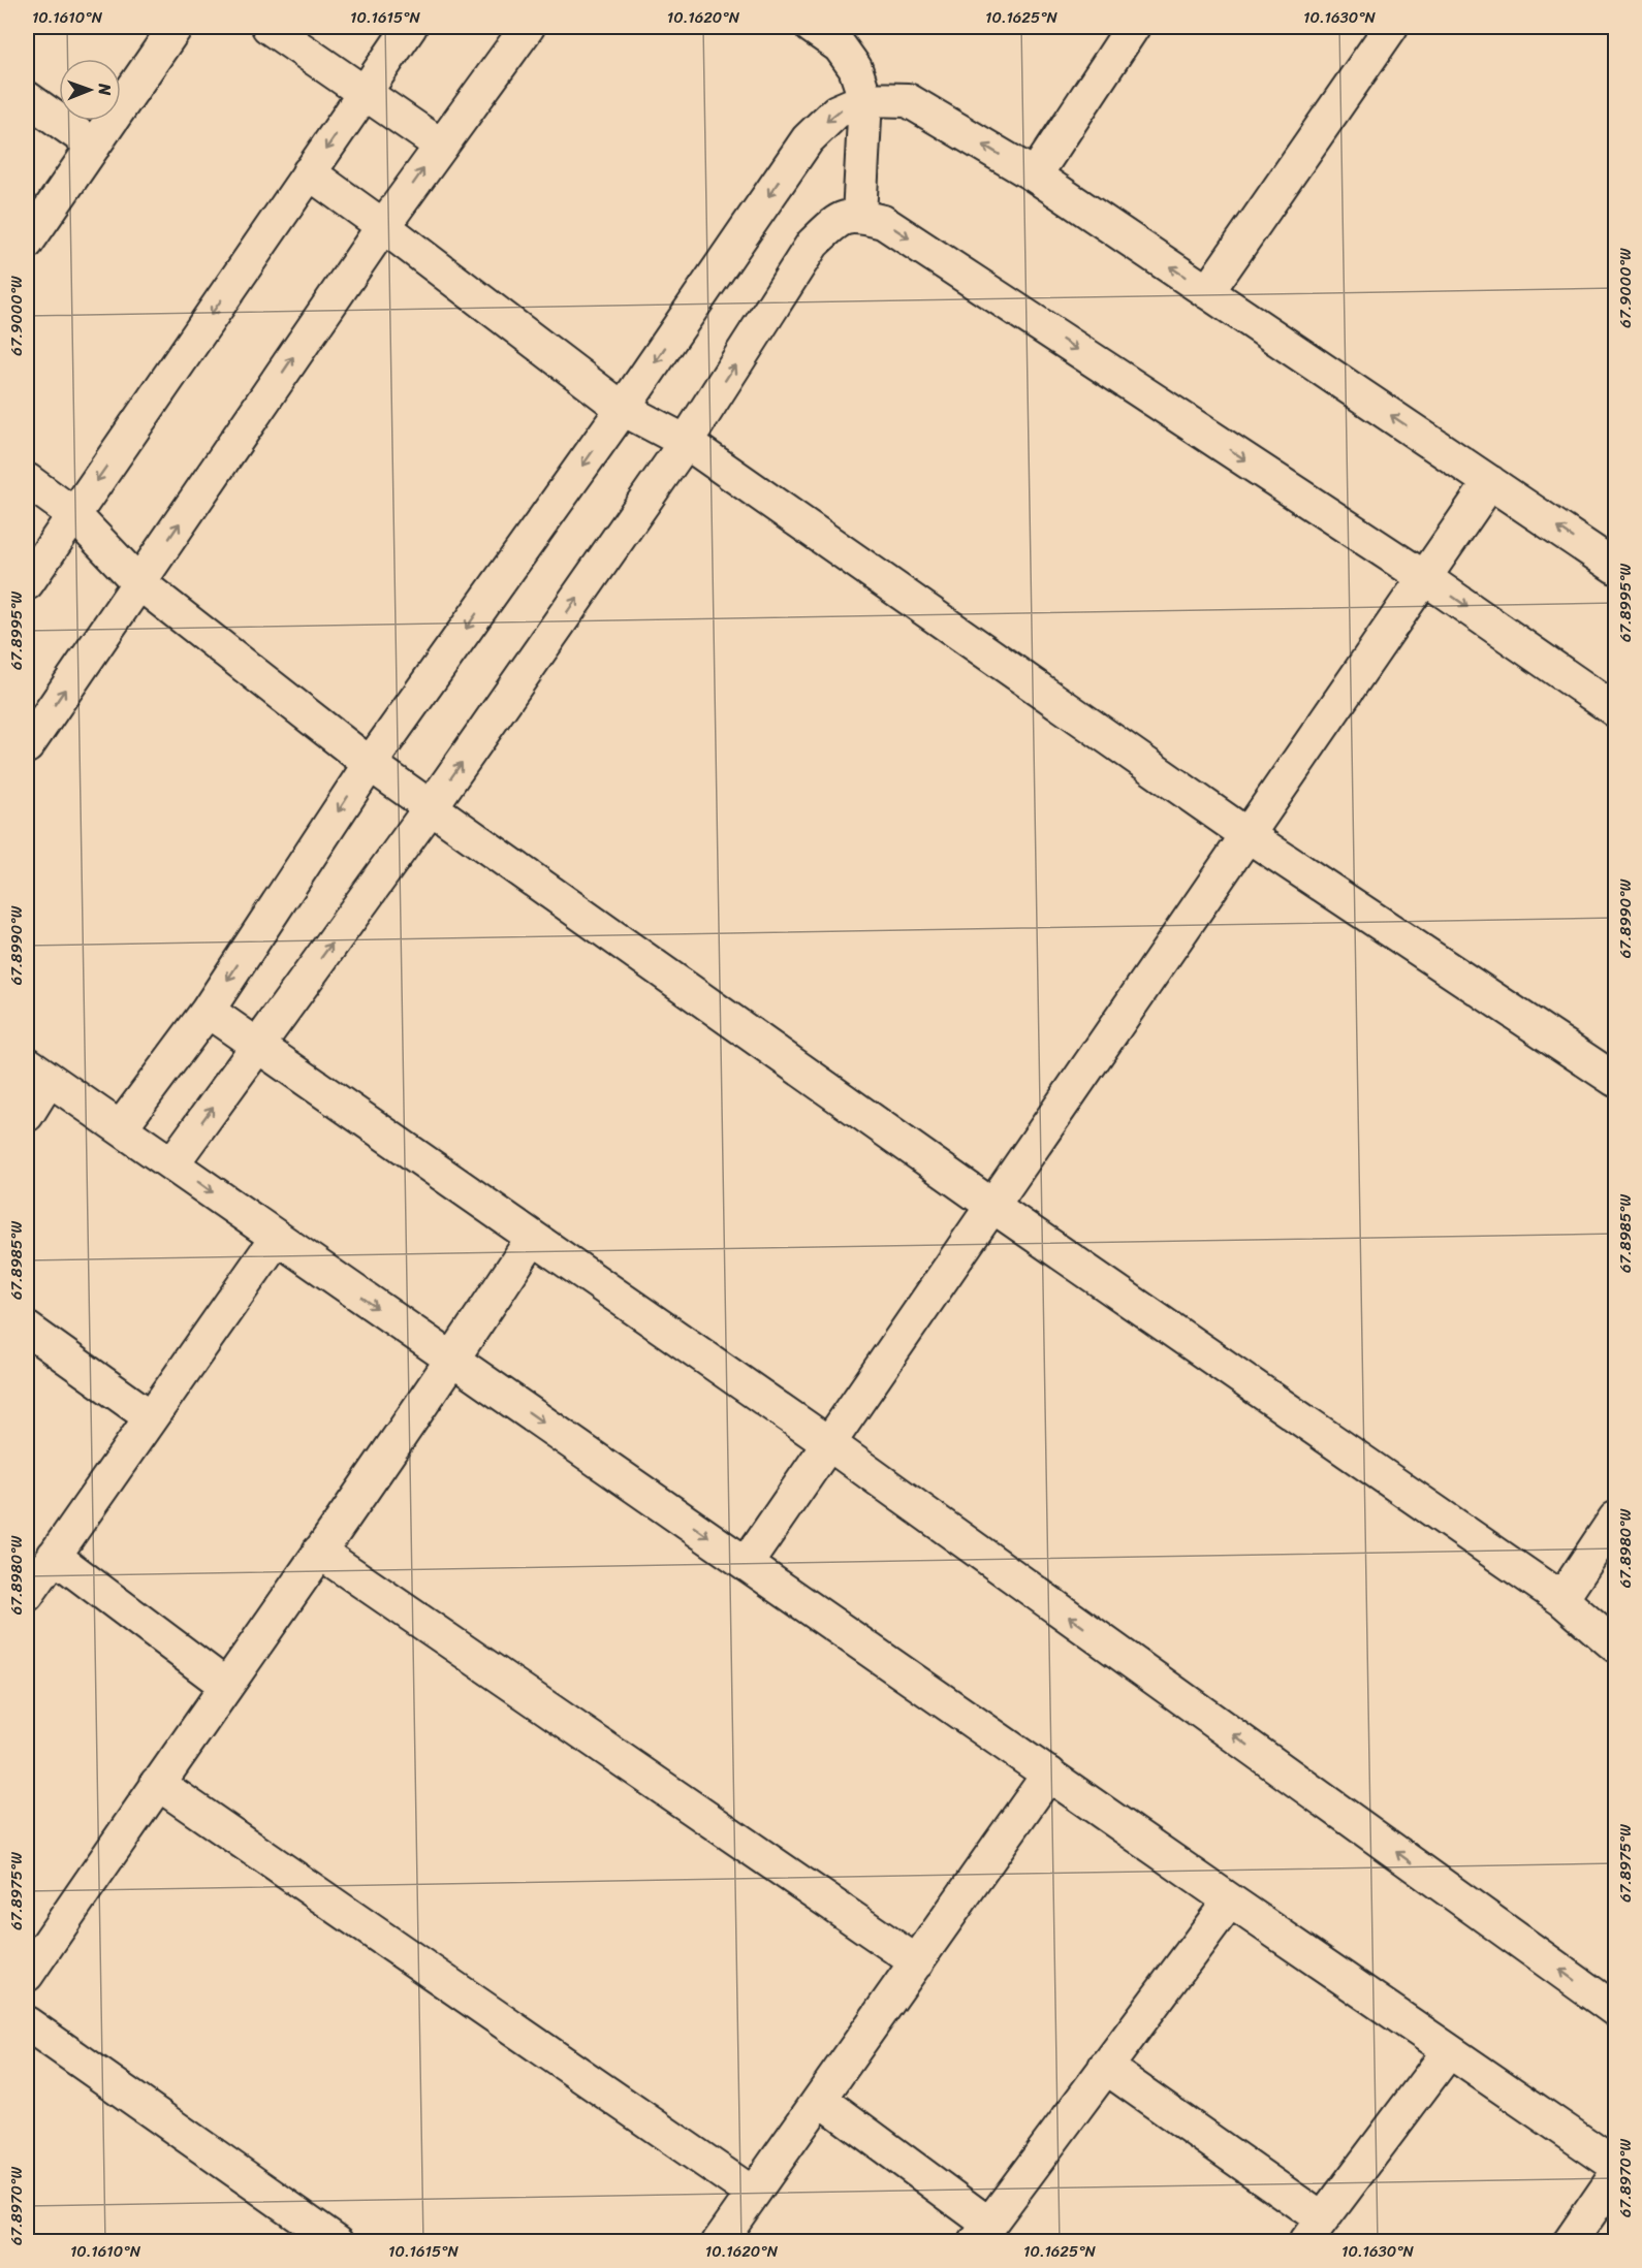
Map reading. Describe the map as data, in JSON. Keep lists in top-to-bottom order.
{
  "north": "right",
  "coordinates": [
    "10.1610°N",
    "10.1615°N",
    "10.1620°N",
    "10.1625°N",
    "10.1630°N",
    "67.9000°W",
    "67.8995°W",
    "67.8990°W",
    "67.8985°W",
    "67.8980°W",
    "67.8975°W",
    "67.8970°W"
  ]
}
